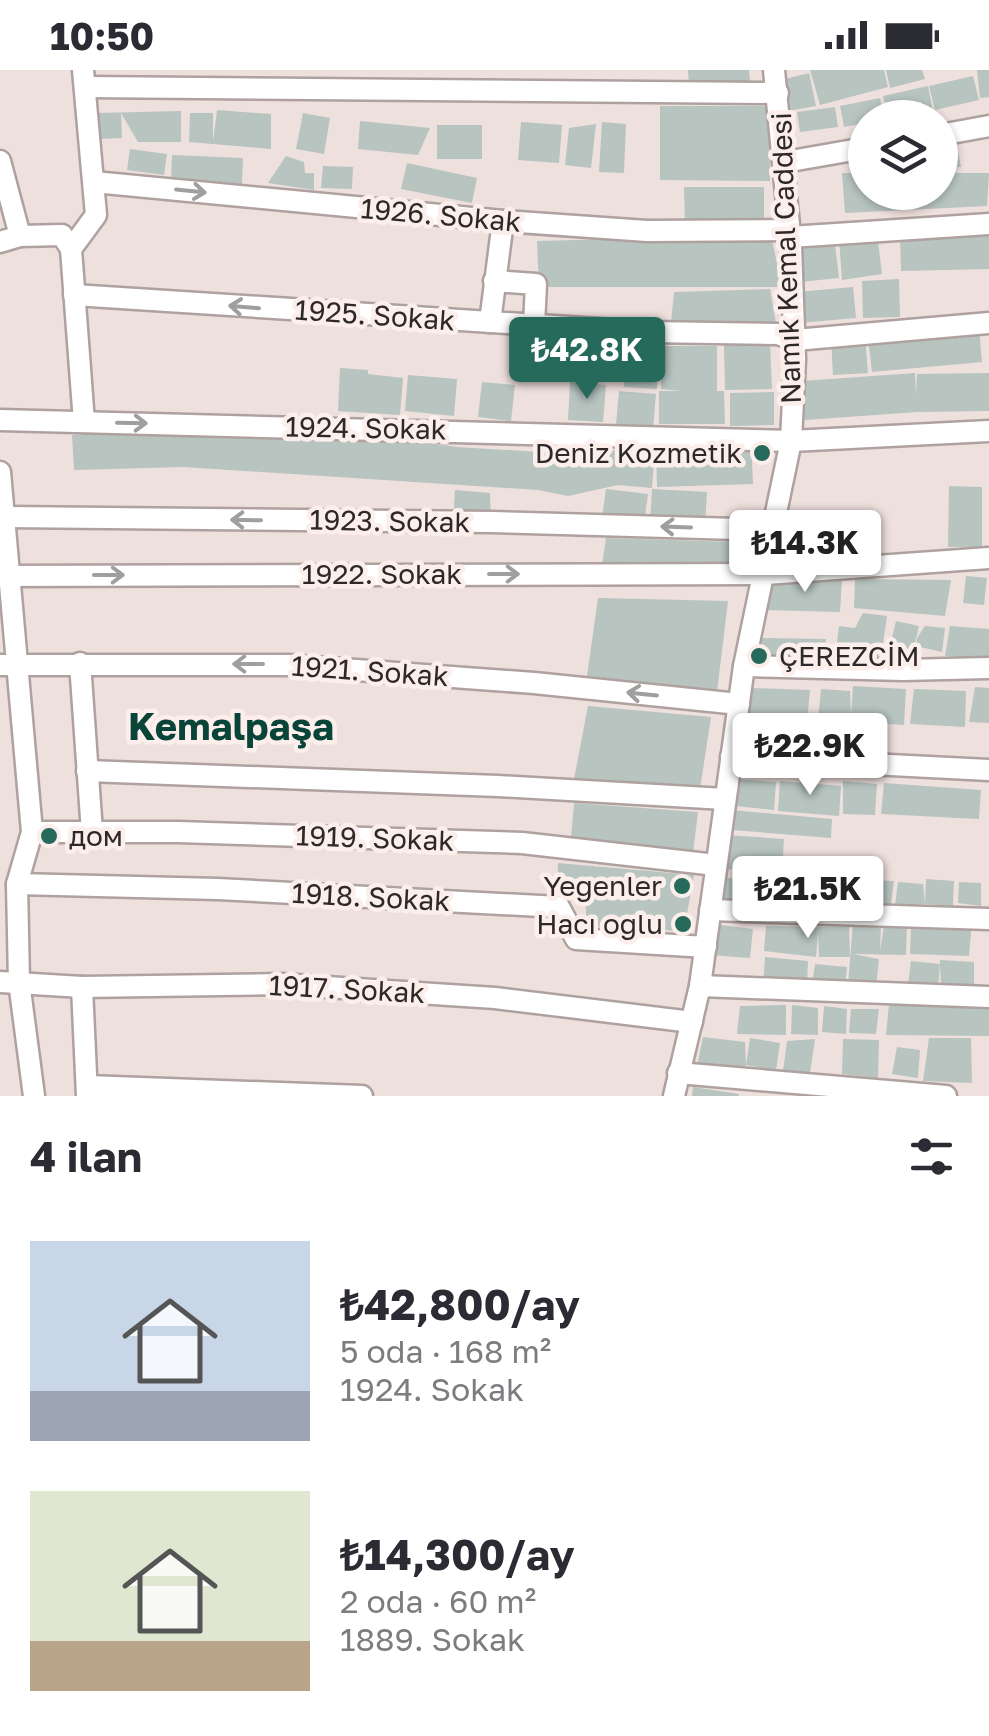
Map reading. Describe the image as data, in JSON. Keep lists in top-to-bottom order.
{
  "streets": {
    "street": [
      "1926. Sokak",
      "Namık Kemal Caddesi",
      "1925. Sokak",
      "1924. Sokak",
      "1923. Sokak",
      "1922. Sokak",
      "1921. Sokak",
      "1919. Sokak",
      "1918. Sokak",
      "1917. Sokak"
    ]
  },
  "crossings": [
    ["1926. Sokak", "Namık Kemal Caddesi"],
    ["Namık Kemal Caddesi", "1925. Sokak"],
    ["Namık Kemal Caddesi", "1924. Sokak"],
    ["Namık Kemal Caddesi", "1923. Sokak"],
    ["Namık Kemal Caddesi", "1922. Sokak"],
    ["Namık Kemal Caddesi", "1921. Sokak"],
    ["Namık Kemal Caddesi", "1919. Sokak"],
    ["Namık Kemal Caddesi", "1918. Sokak"],
    ["Namık Kemal Caddesi", "1917. Sokak"]
  ],
  "one_way": [
    "1925. Sokak",
    "1924. Sokak",
    "1923. Sokak",
    "1922. Sokak"
  ],
  "districts": ["Kemalpaşa"],
  "places": [
    "Deniz Kozmetik",
    "ÇEREZCİM",
    "дом",
    "Yeğenler",
    "Hacı oğlu"
  ],
  "page": {
    "status": "10:50",
    "price": [
      "₺42.8K",
      "₺14.3K",
      "₺22.9K",
      "₺21.5K"
    ],
    "heading": "4 ilan",
    "list": [
      {
        "name": "₺42,800/ay",
        "note": "5 oda · 168 m² · 1924. Sokak"
      },
      {
        "name": "₺14,300/ay",
        "note": "2 oda · 60 m² · 1889. Sokak"
      }
    ]
  }
}
